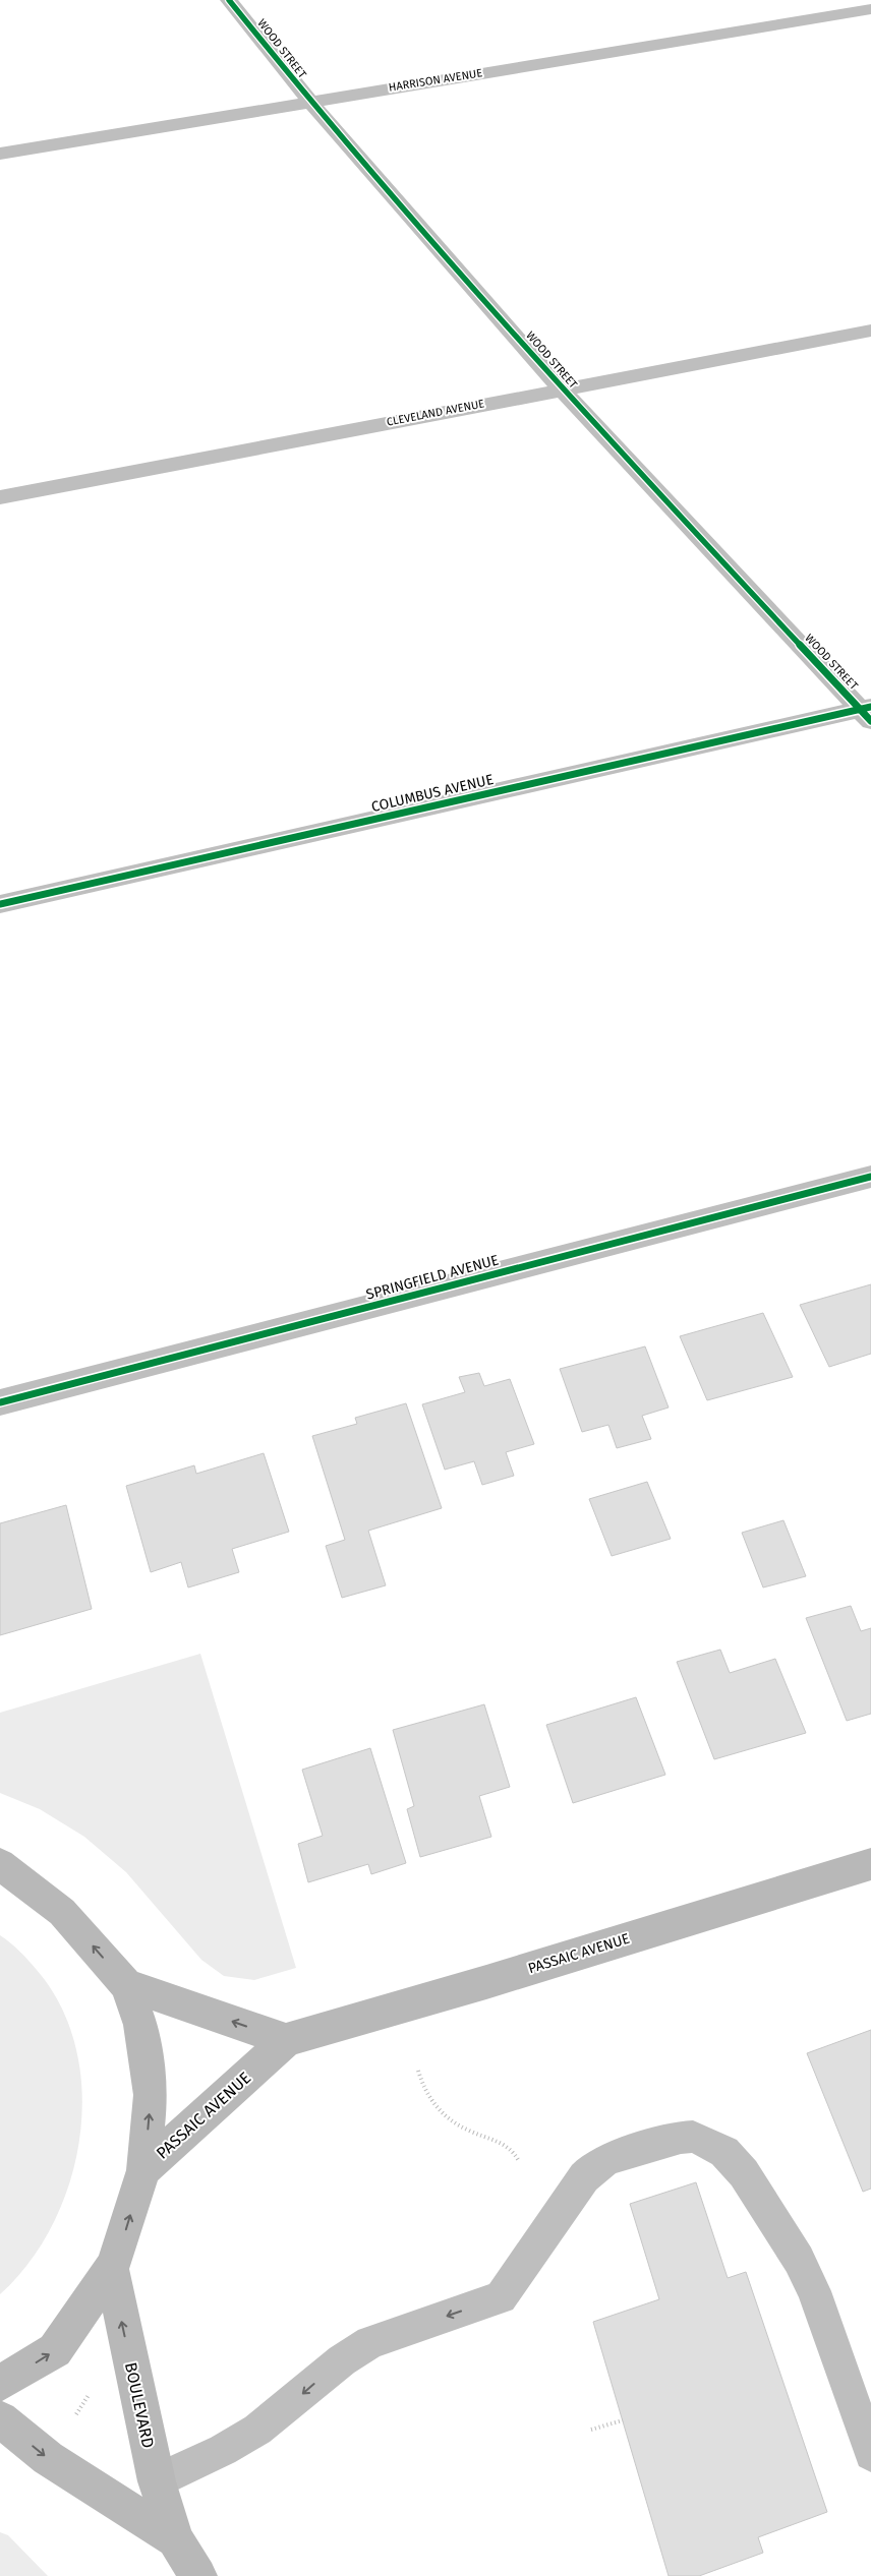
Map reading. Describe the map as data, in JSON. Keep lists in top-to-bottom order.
{
  "streets": {
    "street": [
      "WOOD STREET",
      "HARRISON AVENUE",
      "CLEVELAND AVENUE",
      "COLUMBUS AVENUE",
      "SPRINGFIELD AVENUE",
      "PASSAIC AVENUE",
      "BOULEVARD"
    ]
  },
  "crossings": [
    ["WOOD STREET", "HARRISON AVENUE"],
    ["WOOD STREET", "CLEVELAND AVENUE"],
    ["WOOD STREET", "COLUMBUS AVENUE"]
  ]
}
